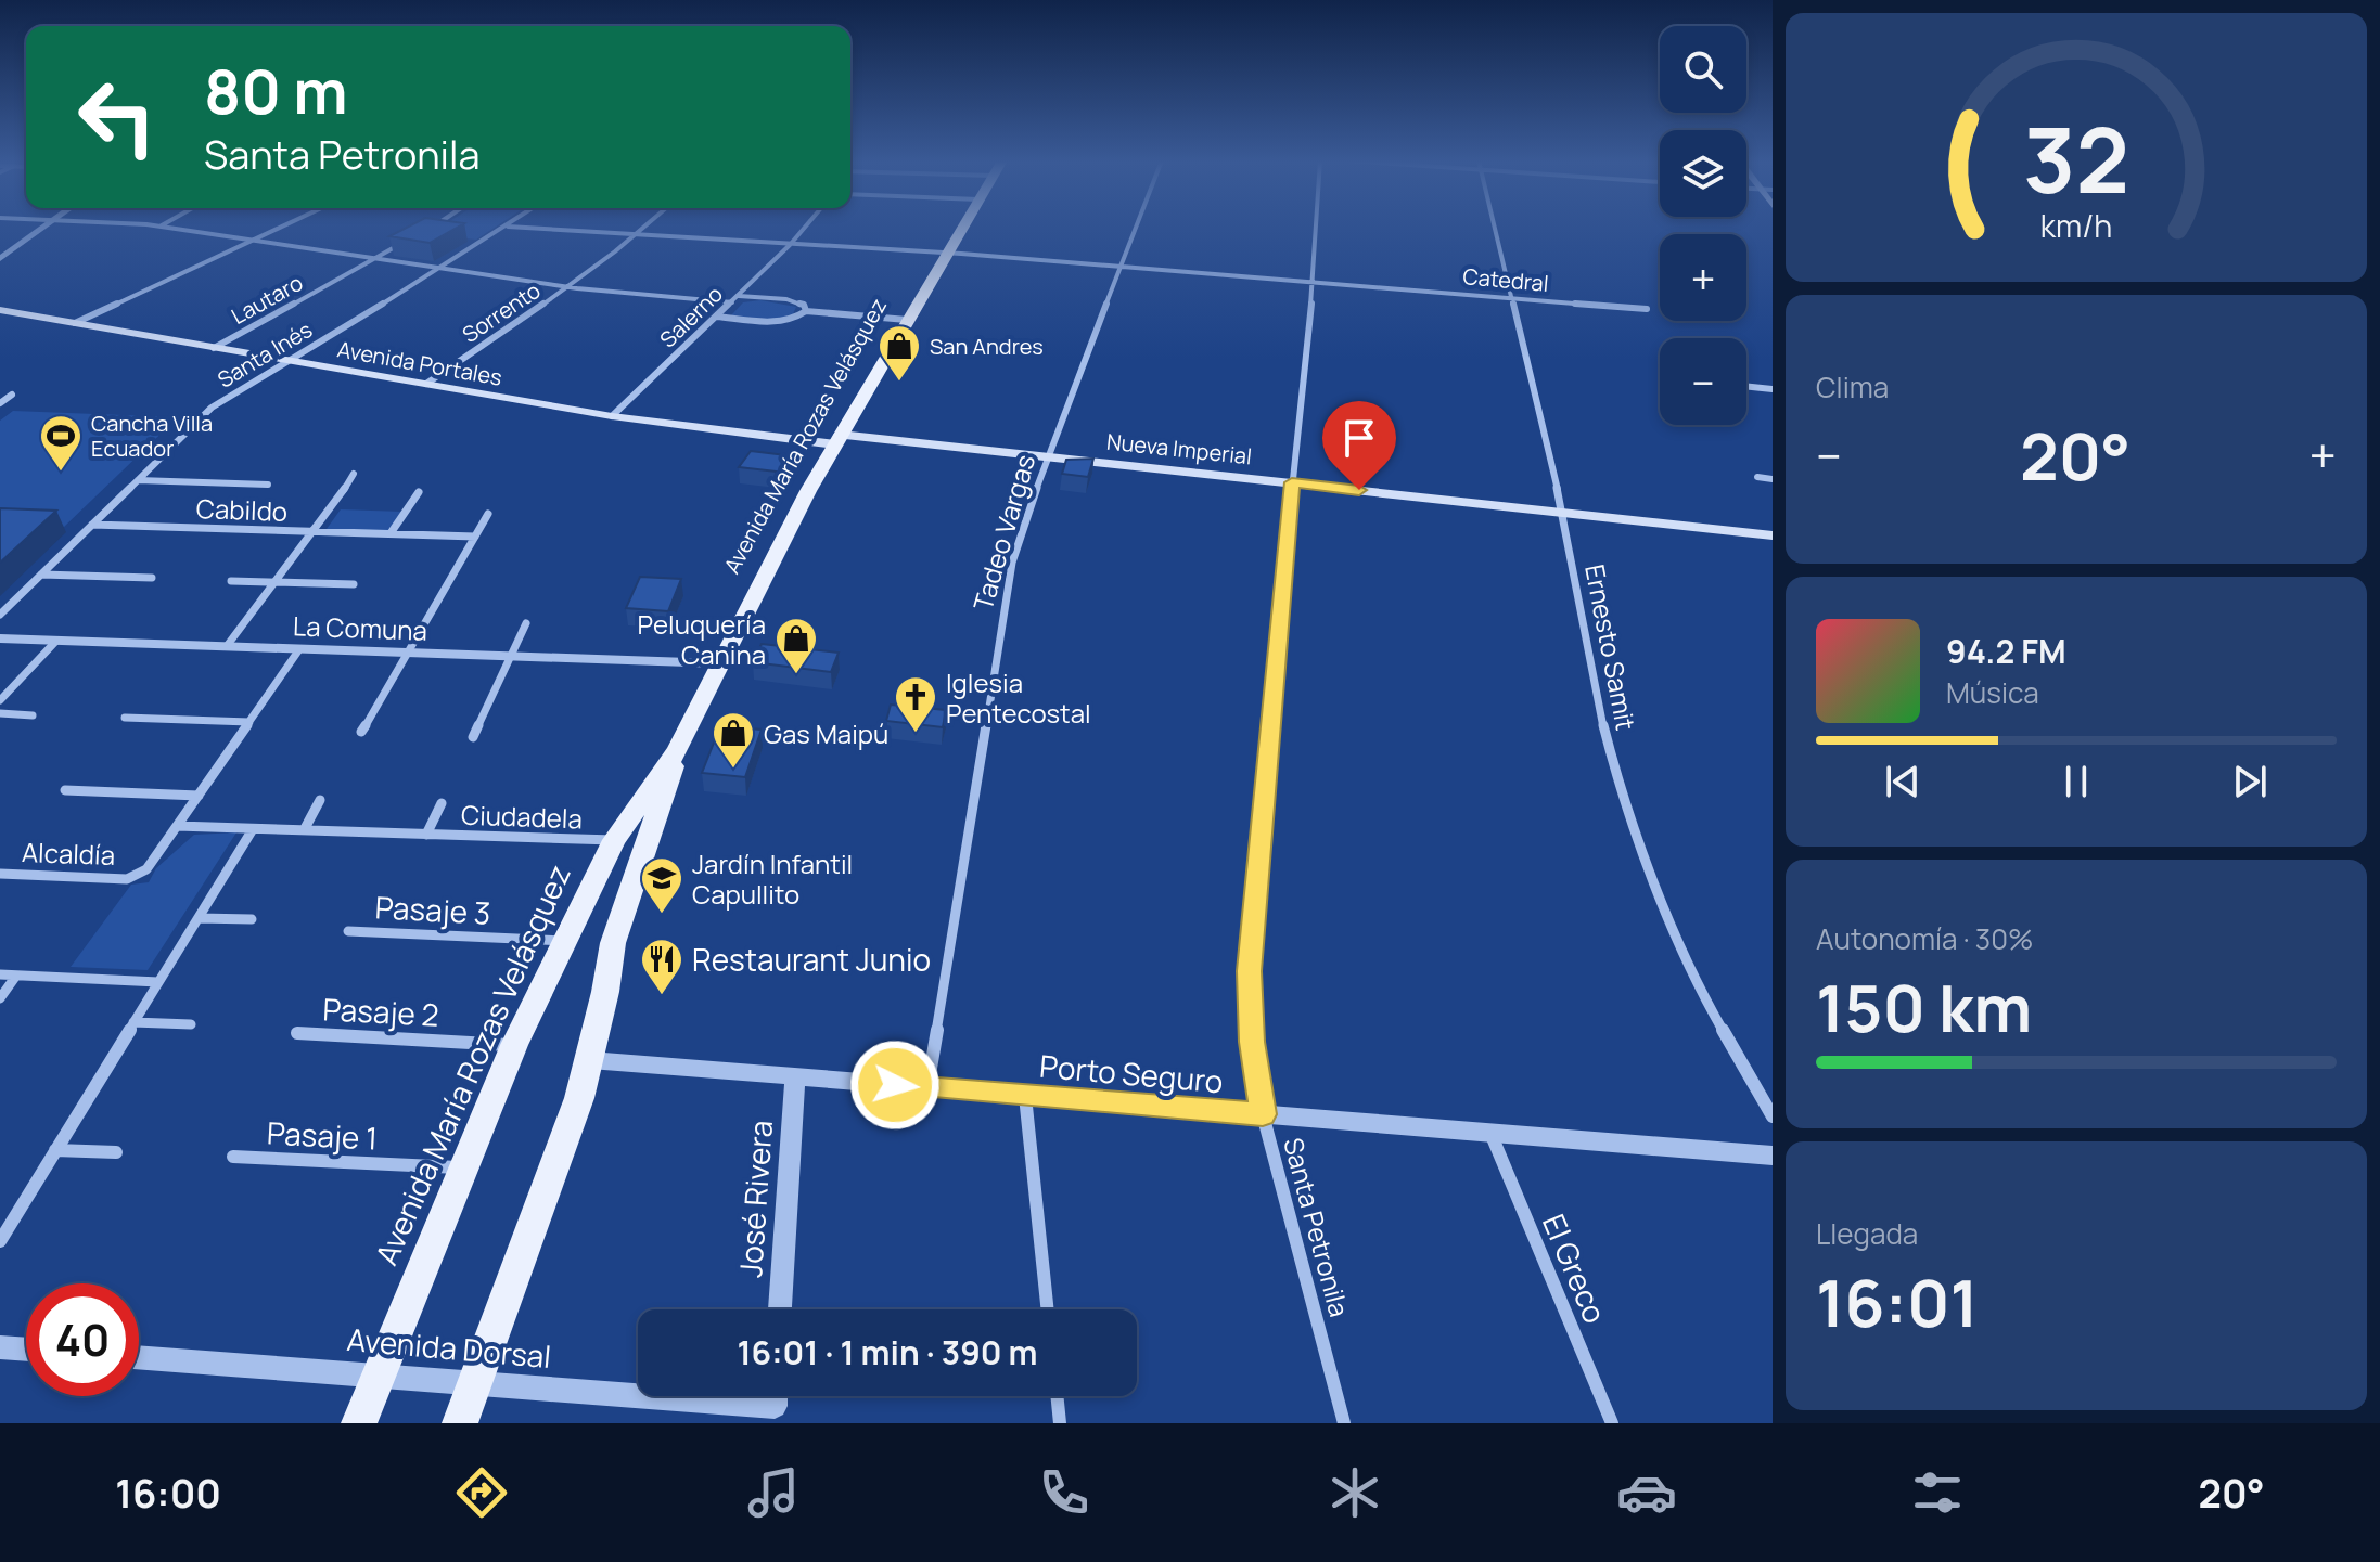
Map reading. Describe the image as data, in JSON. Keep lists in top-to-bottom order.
{
  "streets": {
    "main road": ["Avenida Portales", "Avenida María Rozas Velásquez", "Nueva Imperial"],
    "street": [
      "Catedral",
      "Lautaro",
      "Sorrento",
      "Salerno",
      "Santa Inés",
      "Cabildo",
      "Tadeo Vargas",
      "La Comuna",
      "Ernesto Samit",
      "Ciudadela",
      "Alcaldía",
      "Pasaje 3",
      "Pasaje 2",
      "Porto Seguro",
      "Pasaje 1",
      "José Rivera",
      "Santa Petronila",
      "El Greco",
      "Avenida Dorsal"
    ]
  },
  "crossings": [
    ["Catedral", "Sorrento"],
    ["Catedral", "Salerno"],
    ["Catedral", "Avenida María Rozas Velásquez"],
    ["Catedral", "Tadeo Vargas"],
    ["Catedral", "Ernesto Samit"],
    ["Catedral", "Santa Petronila"],
    ["Lautaro", "Avenida Portales"],
    ["Sorrento", "Avenida Portales"],
    ["Salerno", "Avenida Portales"],
    ["Santa Inés", "Avenida Portales"],
    ["Santa Inés", "Cabildo"],
    ["Avenida Portales", "Avenida María Rozas Velásquez"],
    ["Avenida Portales", "Nueva Imperial"],
    ["Avenida María Rozas Velásquez", "Nueva Imperial"],
    ["Avenida María Rozas Velásquez", "La Comuna"],
    ["Avenida María Rozas Velásquez", "Ciudadela"],
    ["Avenida María Rozas Velásquez", "Pasaje 3"],
    ["Avenida María Rozas Velásquez", "Pasaje 2"],
    ["Avenida María Rozas Velásquez", "Porto Seguro"],
    ["Avenida María Rozas Velásquez", "Pasaje 1"],
    ["Avenida María Rozas Velásquez", "Avenida Dorsal"],
    ["Nueva Imperial", "Tadeo Vargas"],
    ["Nueva Imperial", "Ernesto Samit"],
    ["Nueva Imperial", "Santa Petronila"],
    ["Tadeo Vargas", "Porto Seguro"],
    ["La Comuna", "Alcaldía"],
    ["Ciudadela", "Alcaldía"],
    ["Porto Seguro", "José Rivera"],
    ["Porto Seguro", "Santa Petronila"],
    ["Porto Seguro", "El Greco"]
  ],
  "places": {
    "shop": ["San Andres", "Peluquería Canina", "Gas Maipú"],
    "sports": ["Cancha Villa Ecuador"],
    "church": ["Iglesia Pentecostal"],
    "school or university": ["Jardín Infantil Capullito"],
    "restaurant": ["Restaurant Junio"]
  },
  "page": {
    "map_buttons": ["+", "−"],
    "turn": ["80 m", "Santa Petronila"],
    "tile": [
      "Clima",
      ["Autonomía · 30%", "150 km"],
      ["Llegada", "16:01"]
    ],
    "heat": ["−", "20°", "+"],
    "song": ["94.2 FM", "Música"],
    "limit": "40",
    "trip": "16:01 · 1 min · 390 m",
    "tabs": ["16:00", "20°"],
    "gauge": ["32", "km/h"]
  }
}
